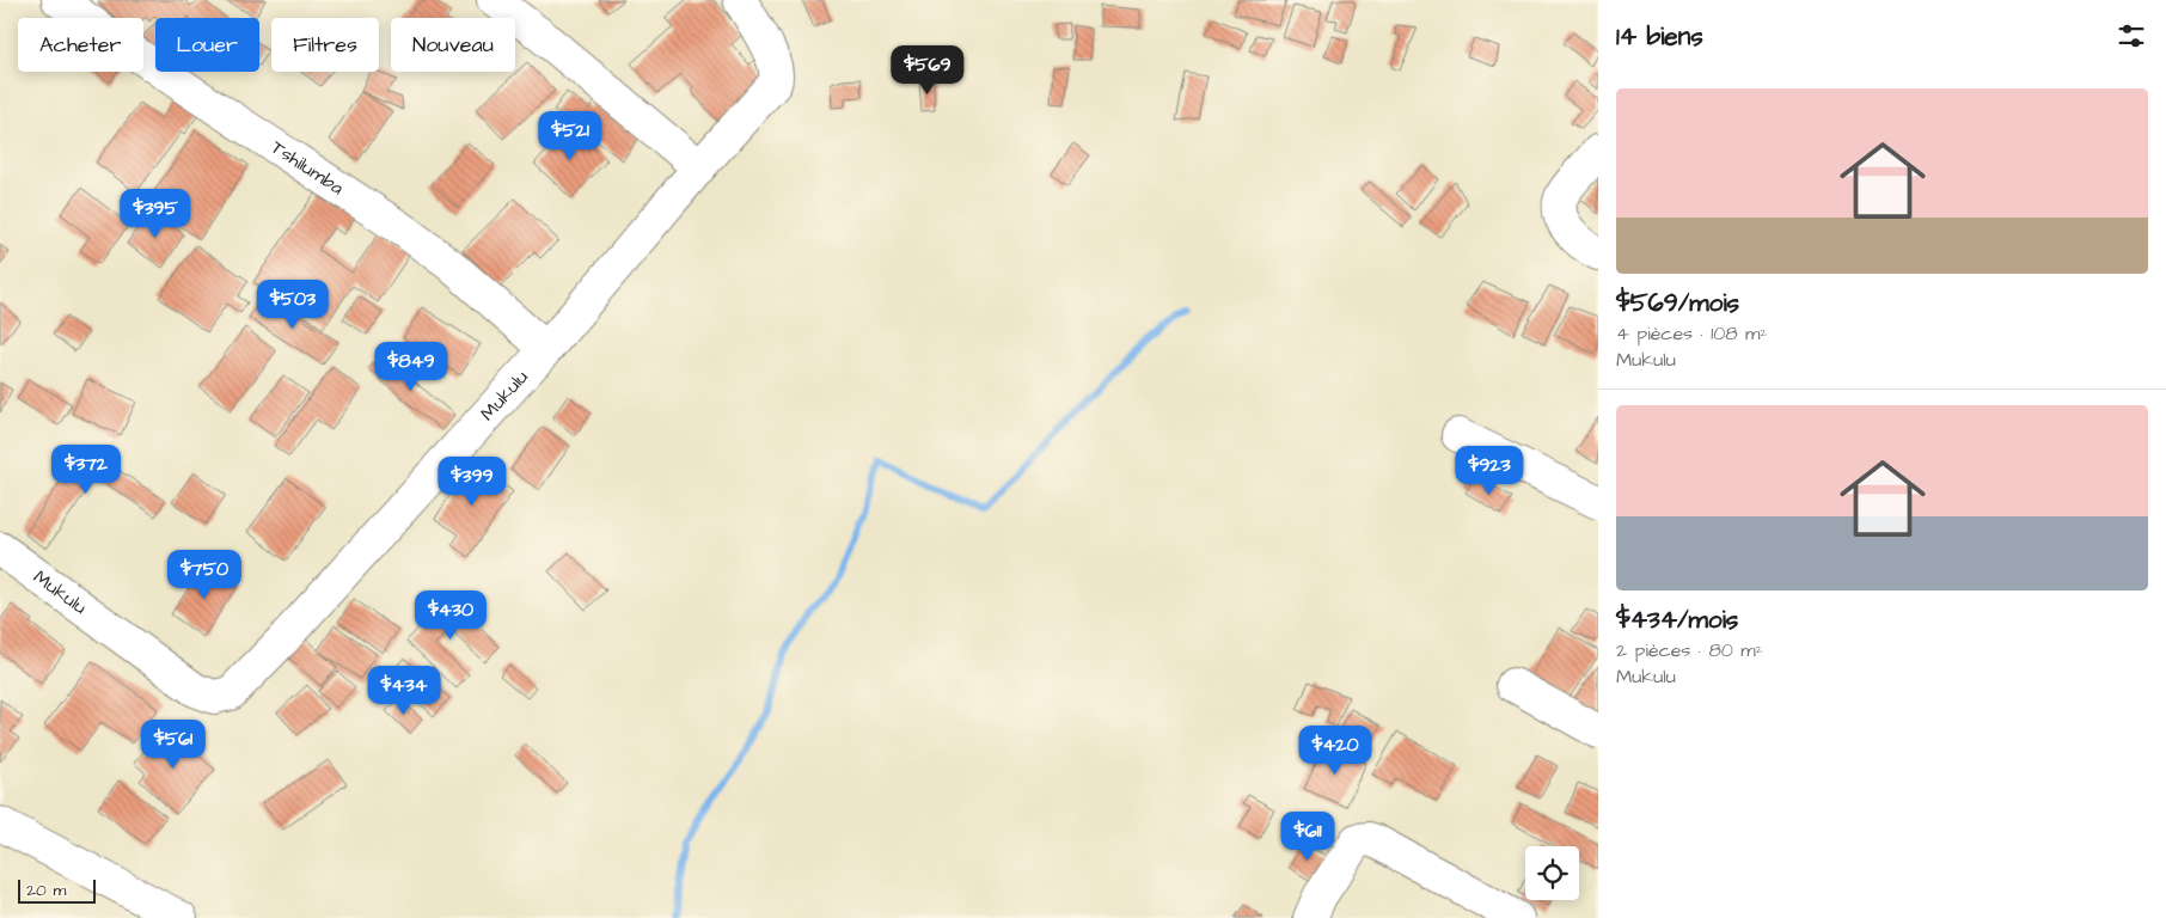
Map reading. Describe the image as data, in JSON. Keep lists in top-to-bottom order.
{
  "streets": {
    "street": ["Tshilumba", "Mukulu"]
  },
  "crossings": [
    ["Tshilumba", "Mukulu"]
  ],
  "scale_bar": "20 m",
  "page": {
    "heading": "14 biens",
    "chip": [
      "Acheter",
      "Louer",
      "Filtres",
      "Nouveau"
    ],
    "price": [
      "$569",
      "$521",
      "$395",
      "$503",
      "$849",
      "$372",
      "$923",
      "$399",
      "$750",
      "$430",
      "$434",
      "$561",
      "$420",
      "$611"
    ],
    "list": [
      {
        "name": "$569/mois",
        "note": "4 pièces · 108 m² · Mukulu"
      },
      {
        "name": "$434/mois",
        "note": "2 pièces · 80 m² · Mukulu"
      }
    ],
    "scale": "20 m"
  }
}
